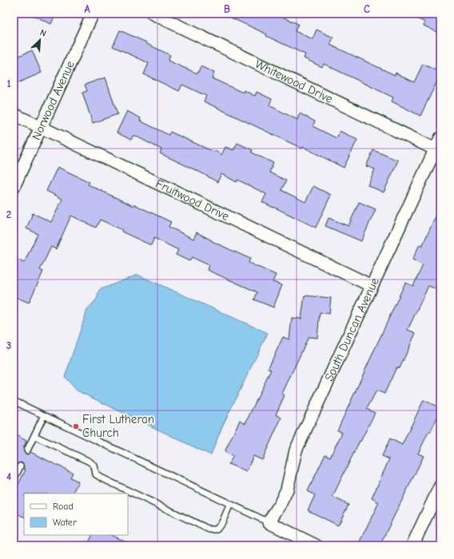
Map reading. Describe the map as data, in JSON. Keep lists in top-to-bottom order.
{
  "streets": {
    "street": [
      "Whitewood Drive",
      "Norwood Avenue",
      "Fruitwood Drive",
      "South Duncan Avenue"
    ]
  },
  "crossings": [
    ["Whitewood Drive", "South Duncan Avenue"],
    ["Norwood Avenue", "Fruitwood Drive"],
    ["Fruitwood Drive", "South Duncan Avenue"]
  ],
  "places": ["First Lutheran Church"],
  "legend": ["Road", "Water"],
  "north": "top right",
  "grid": {
    "columns": ["A", "B", "C"],
    "rows": [
      "1",
      "2",
      "3",
      "4"
    ]
  }
}
